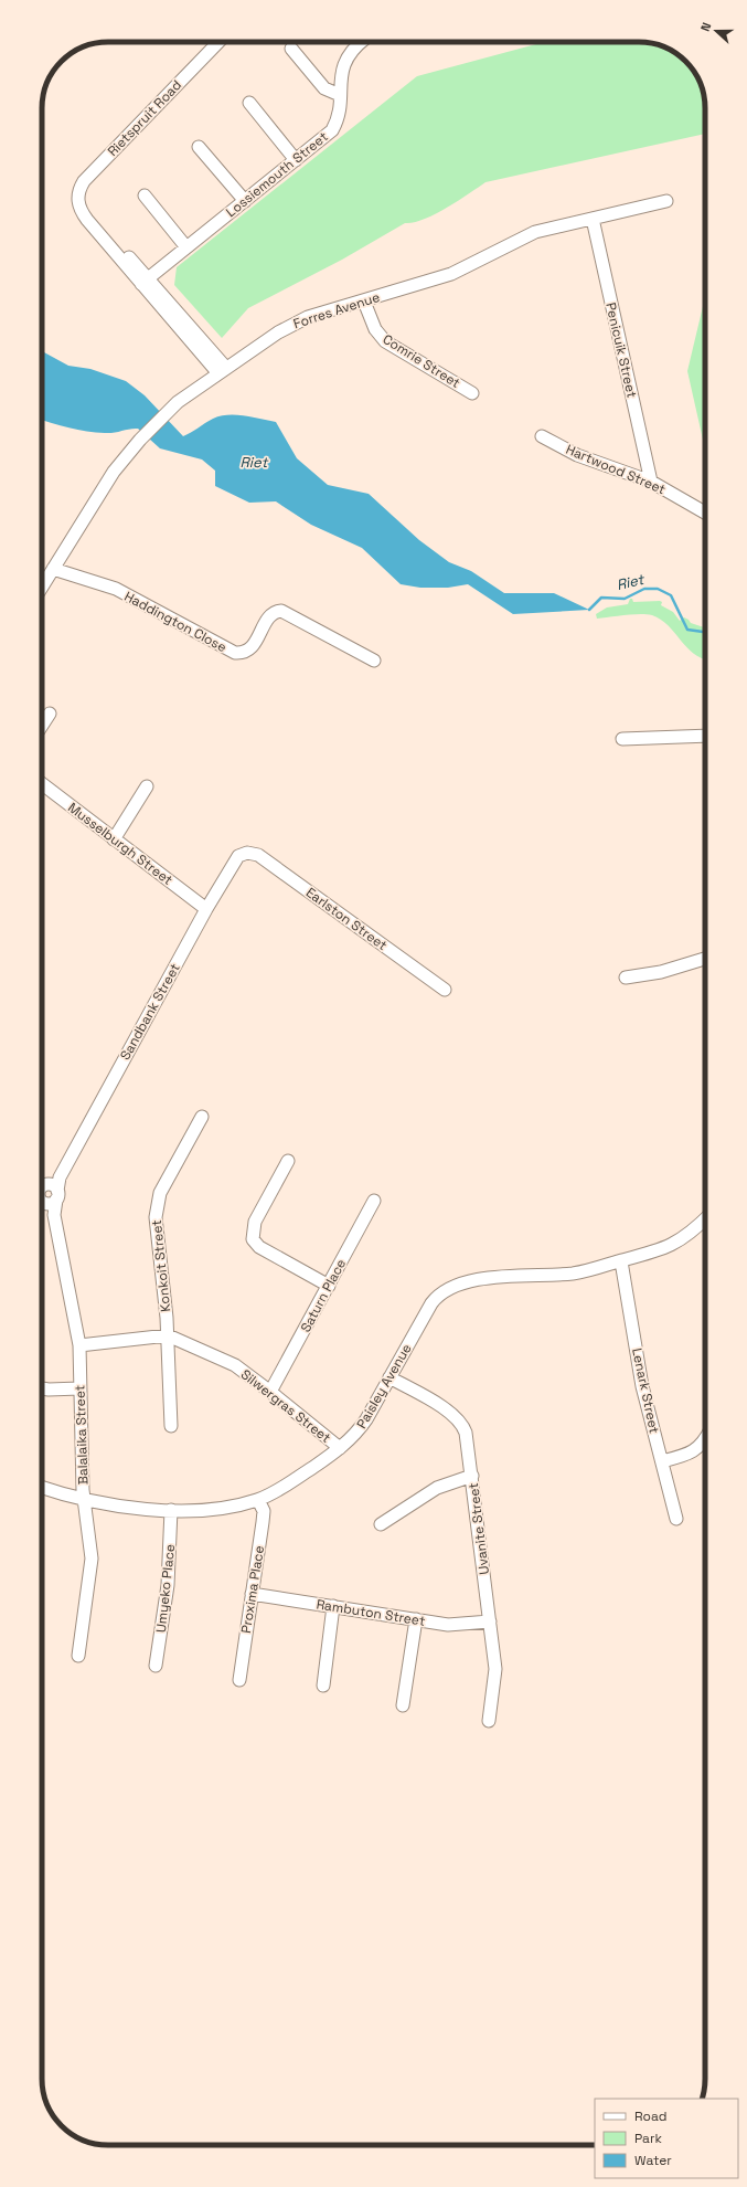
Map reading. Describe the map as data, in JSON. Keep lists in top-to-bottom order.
{
  "streets": {
    "street": [
      "Rietspruit Road",
      "Lossiemouth Street",
      "Forres Avenue",
      "Penicuik Street",
      "Comrie Street",
      "Hartwood Street",
      "Haddington Close",
      "Musselburgh Street",
      "Earlston Street",
      "Sandbank Street",
      "Konkoit Street",
      "Saturn Place",
      "Paisley Avenue",
      "Lenark Street",
      "Silwergras Street",
      "Balalaika Street",
      "Uvanite Street",
      "Umyeko Place",
      "Proxima Place",
      "Rambuton Street"
    ]
  },
  "crossings": [
    ["Rietspruit Road", "Lossiemouth Street"],
    ["Rietspruit Road", "Forres Avenue"],
    ["Forres Avenue", "Penicuik Street"],
    ["Forres Avenue", "Comrie Street"],
    ["Forres Avenue", "Haddington Close"],
    ["Penicuik Street", "Hartwood Street"],
    ["Musselburgh Street", "Sandbank Street"],
    ["Earlston Street", "Sandbank Street"],
    ["Sandbank Street", "Balalaika Street"],
    ["Konkoit Street", "Silwergras Street"],
    ["Saturn Place", "Silwergras Street"],
    ["Paisley Avenue", "Lenark Street"],
    ["Paisley Avenue", "Silwergras Street"],
    ["Paisley Avenue", "Balalaika Street"],
    ["Paisley Avenue", "Uvanite Street"],
    ["Paisley Avenue", "Umyeko Place"],
    ["Paisley Avenue", "Proxima Place"],
    ["Uvanite Street", "Rambuton Street"],
    ["Proxima Place", "Rambuton Street"]
  ],
  "water": ["Riet"],
  "legend": ["Road", "Park", "Water"],
  "north": "left"
}
